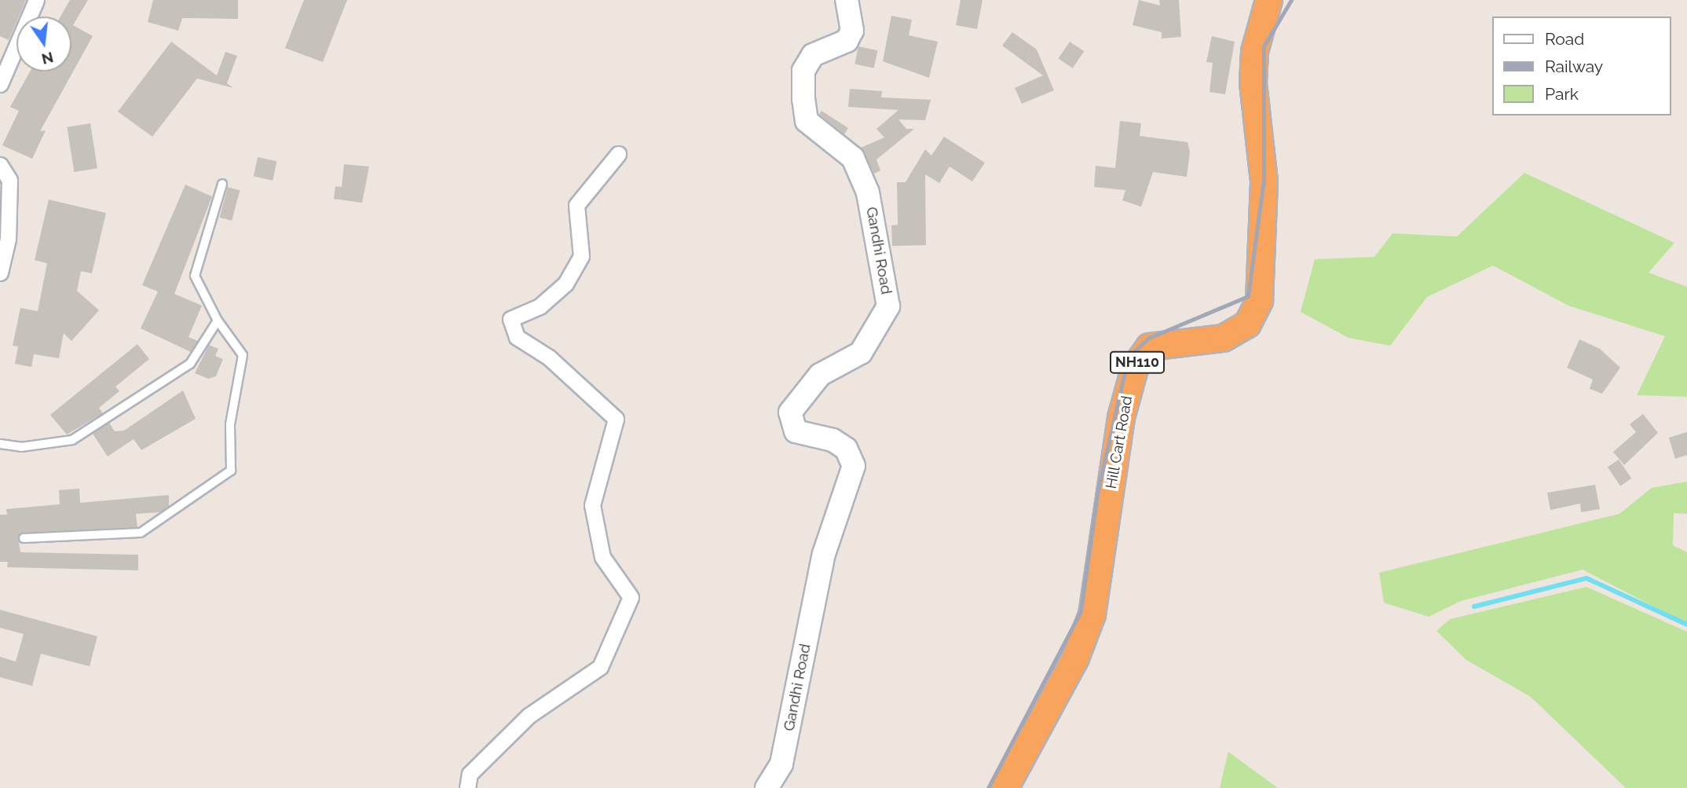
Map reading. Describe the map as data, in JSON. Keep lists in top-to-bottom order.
{
  "streets": {
    "highway": ["NH110", "Hill Cart Road"],
    "main road": ["Gandhi Road"]
  },
  "legend": ["Road", "Railway", "Park"],
  "north": "bottom"
}
